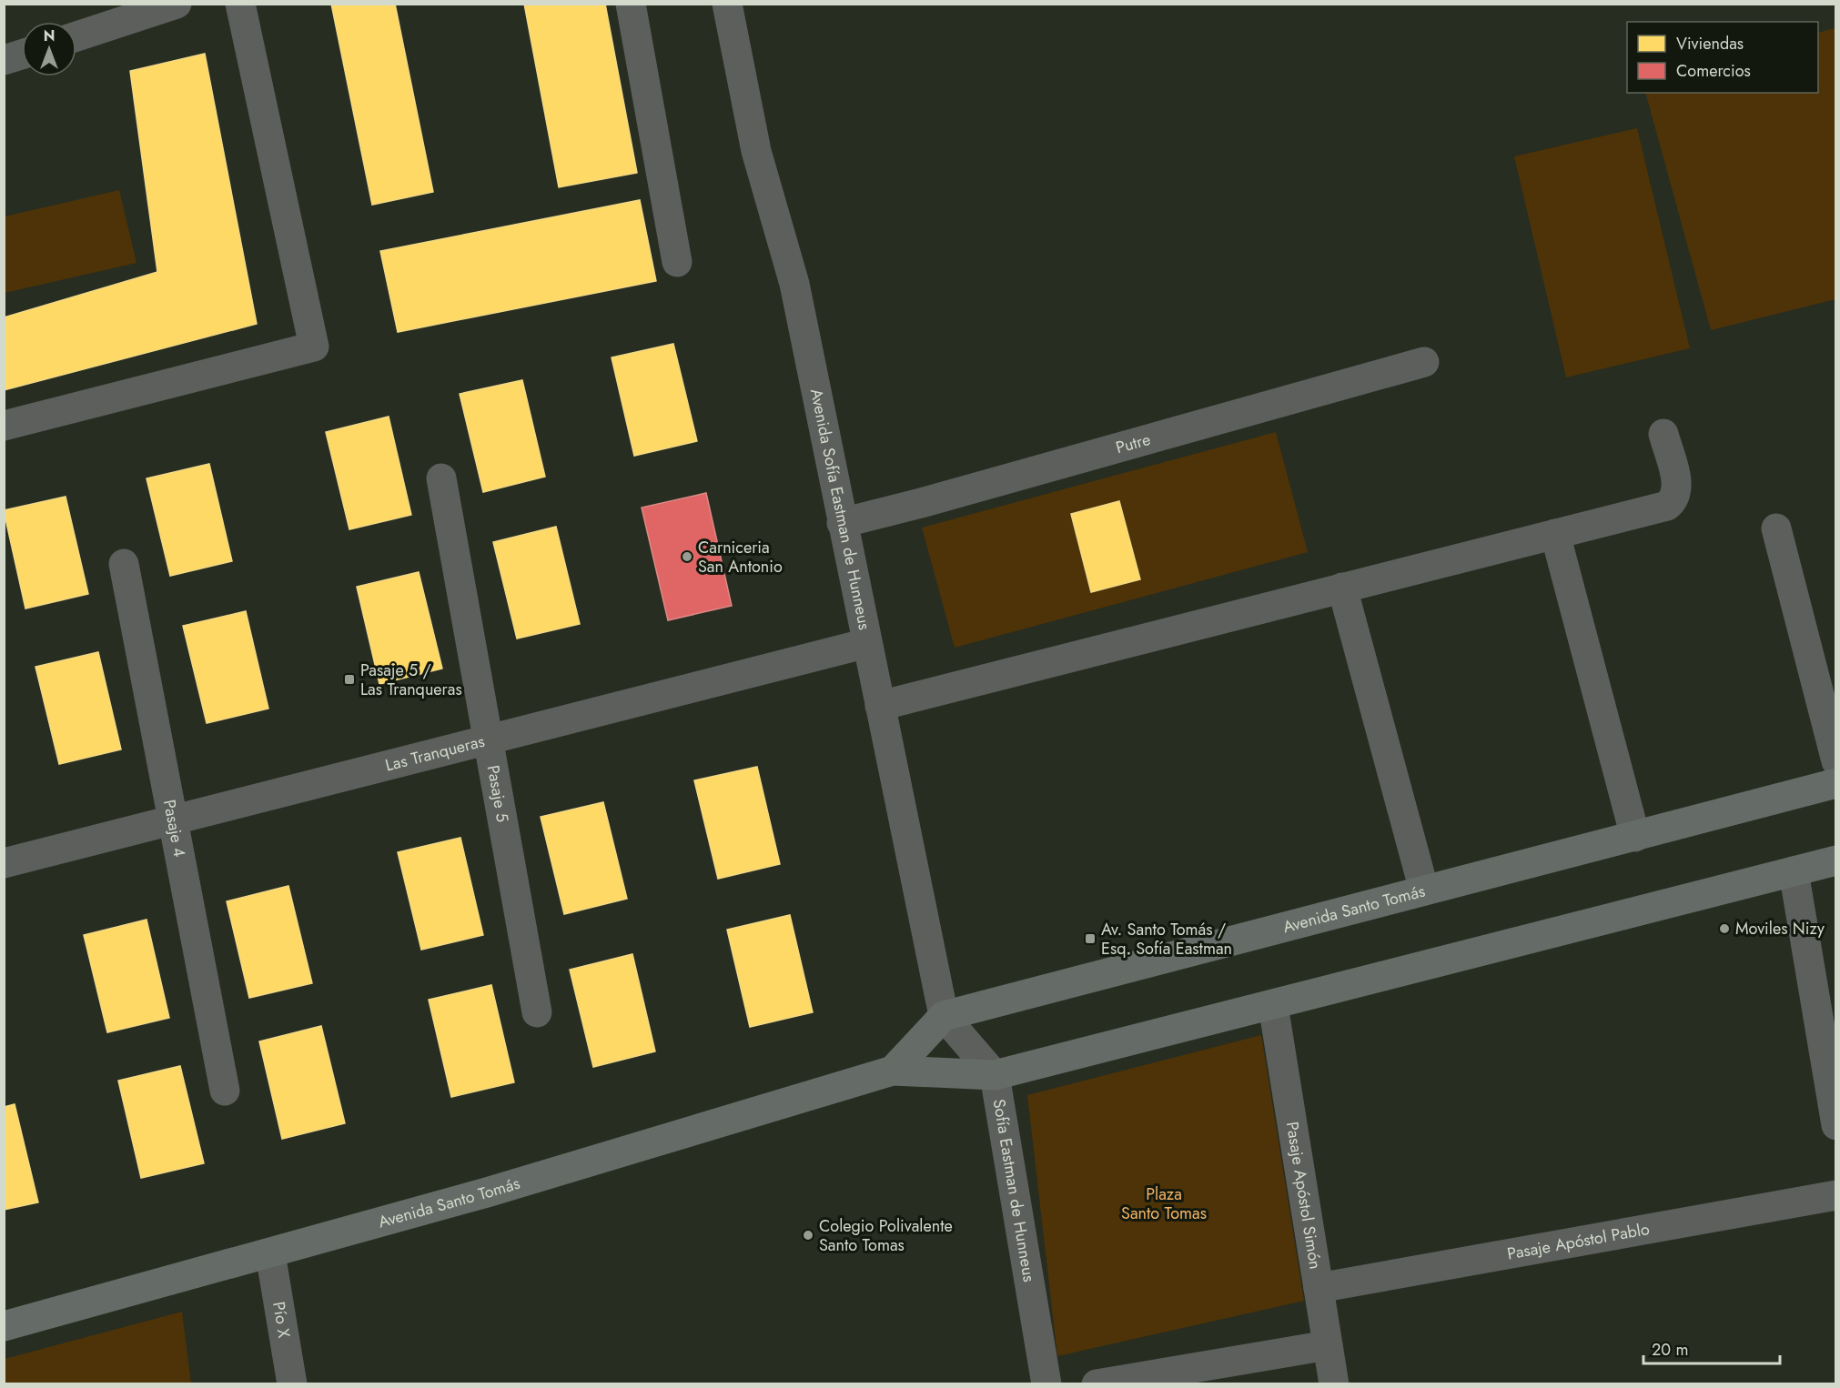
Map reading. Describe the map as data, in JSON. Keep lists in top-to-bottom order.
{
  "streets": {
    "main road": ["Avenida Santo Tomás"],
    "street": [
      "Putre",
      "Avenida Sofía Eastman de Hunneus",
      "Las Tranqueras",
      "Pasaje 5",
      "Pasaje 4",
      "Sofía Eastman de Hunneus",
      "Pasaje Apóstol Simón",
      "Pasaje Apóstol Pablo",
      "Pío X"
    ]
  },
  "crossings": [
    ["Putre", "Avenida Sofía Eastman de Hunneus"],
    ["Avenida Sofía Eastman de Hunneus", "Las Tranqueras"],
    ["Avenida Sofía Eastman de Hunneus", "Avenida Santo Tomás"],
    ["Las Tranqueras", "Pasaje 5"],
    ["Las Tranqueras", "Pasaje 4"],
    ["Avenida Santo Tomás", "Sofía Eastman de Hunneus"],
    ["Avenida Santo Tomás", "Pasaje Apóstol Simón"],
    ["Avenida Santo Tomás", "Pío X"],
    ["Pasaje Apóstol Simón", "Pasaje Apóstol Pablo"]
  ],
  "parks": ["Plaza Santo Tomas"],
  "places": {
    "other": ["Carniceria San Antonio", "Moviles Nizy", "Colegio Polivalente Santo Tomas"],
    "transit": ["Pasaje 5 / Las Tranqueras", "Av. Santo Tomás / Esq. Sofía Eastman"]
  },
  "legend": ["Viviendas", "Comercios"],
  "scale_bar": "20 m",
  "north": "top"
}
